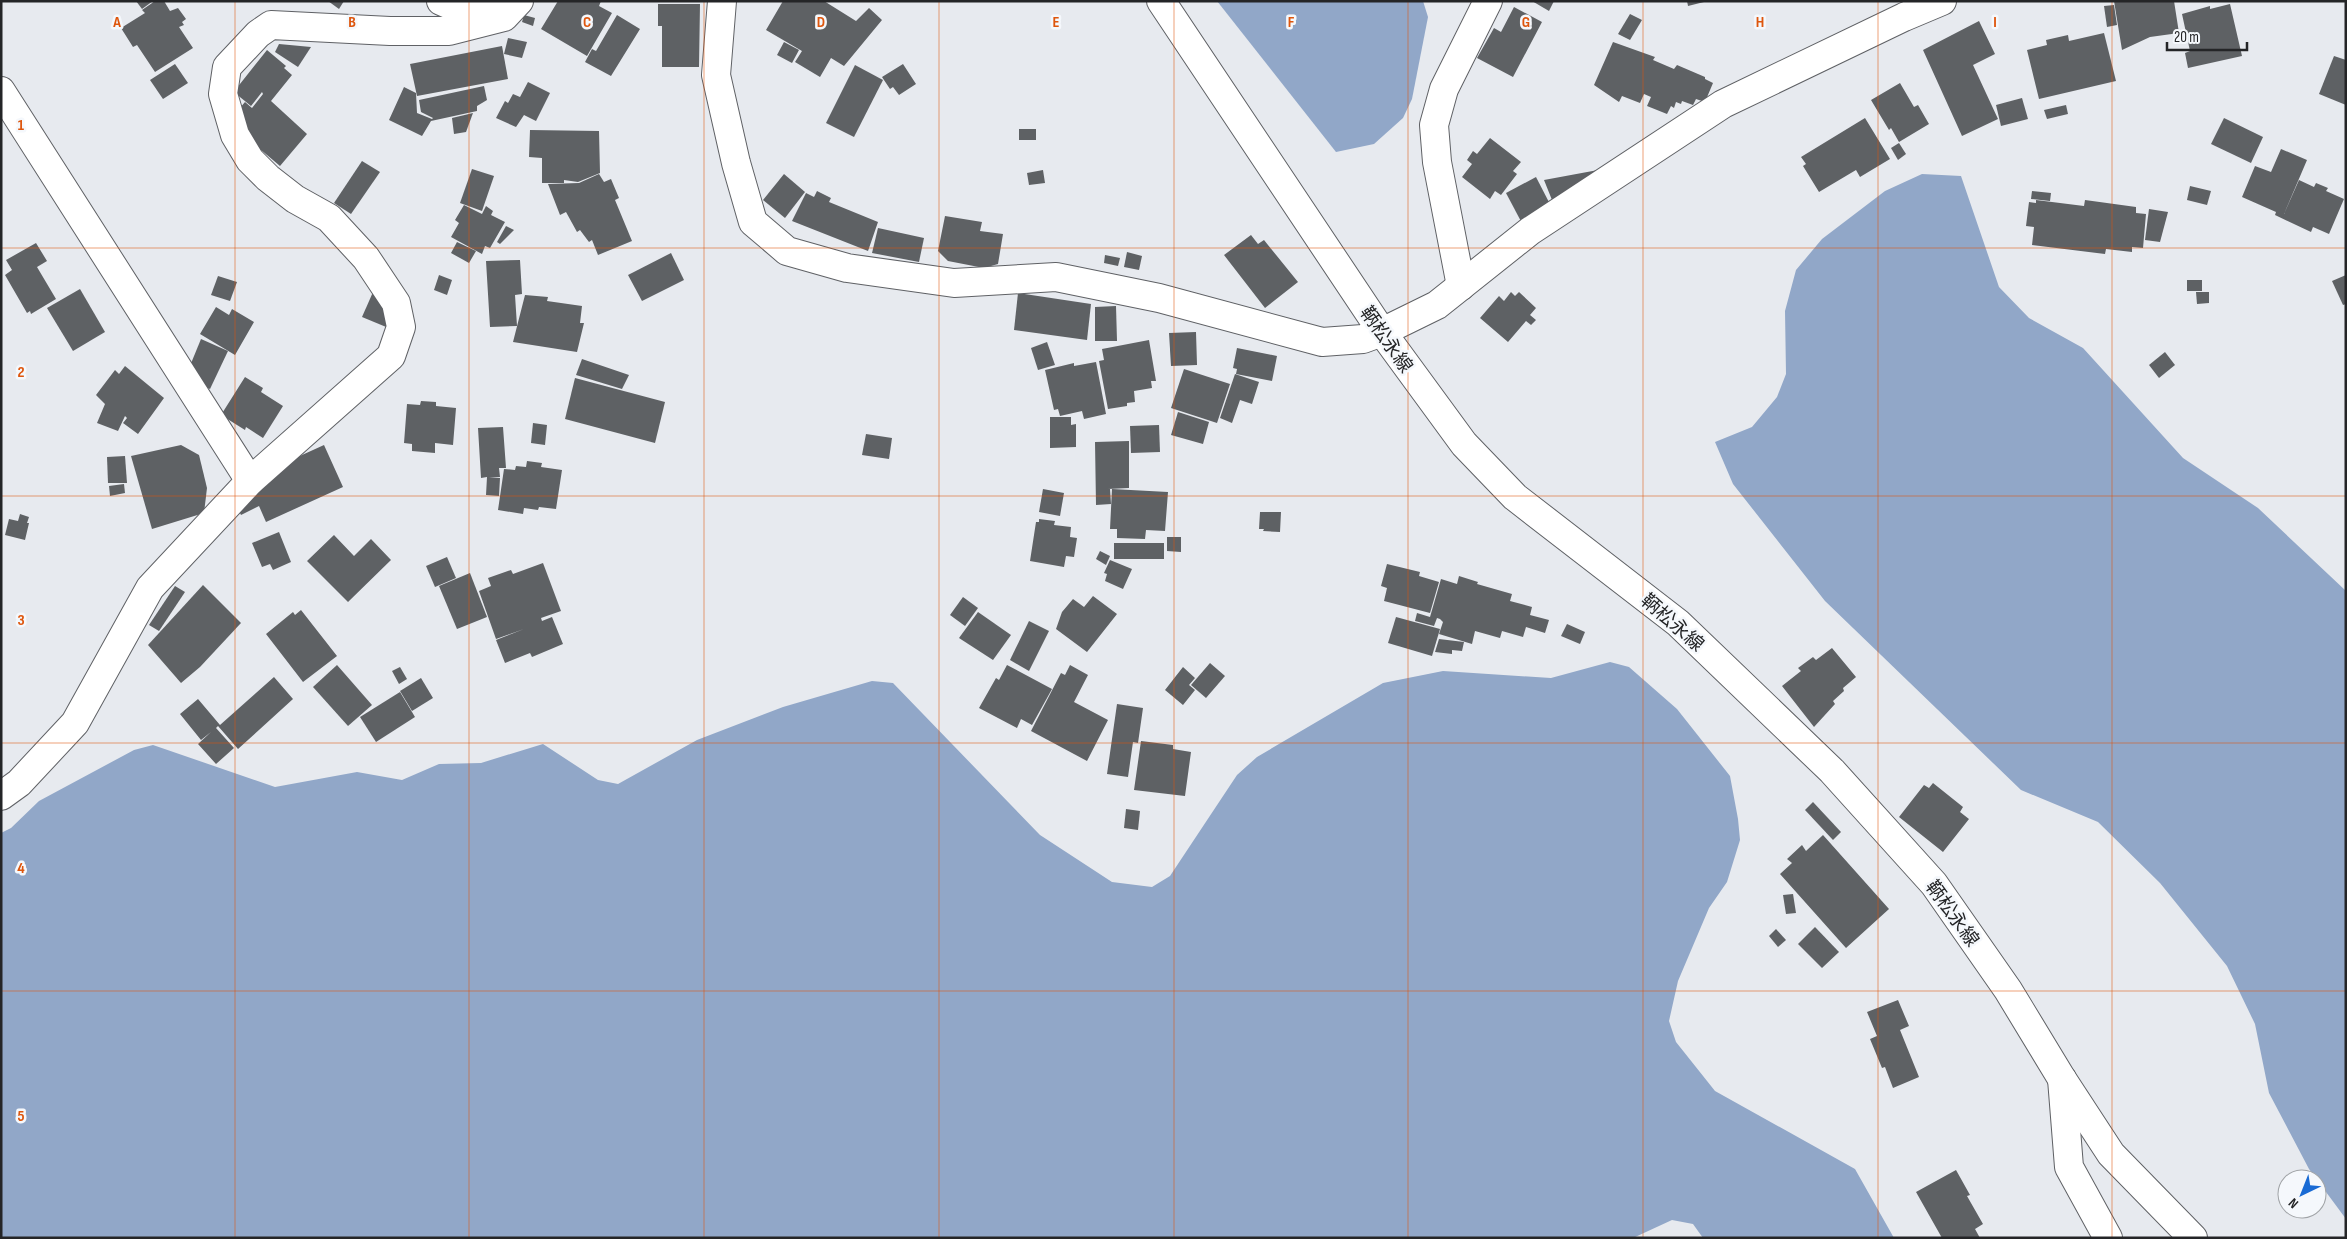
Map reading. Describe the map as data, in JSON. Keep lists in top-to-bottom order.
{
  "streets": {
    "street": ["鞆松永線"]
  },
  "scale_bar": "20 m",
  "north": "bottom left",
  "grid": {
    "columns": [
      "A",
      "B",
      "C",
      "D",
      "E",
      "F",
      "G",
      "H",
      "I"
    ],
    "rows": [
      "1",
      "2",
      "3",
      "4",
      "5"
    ]
  }
}
